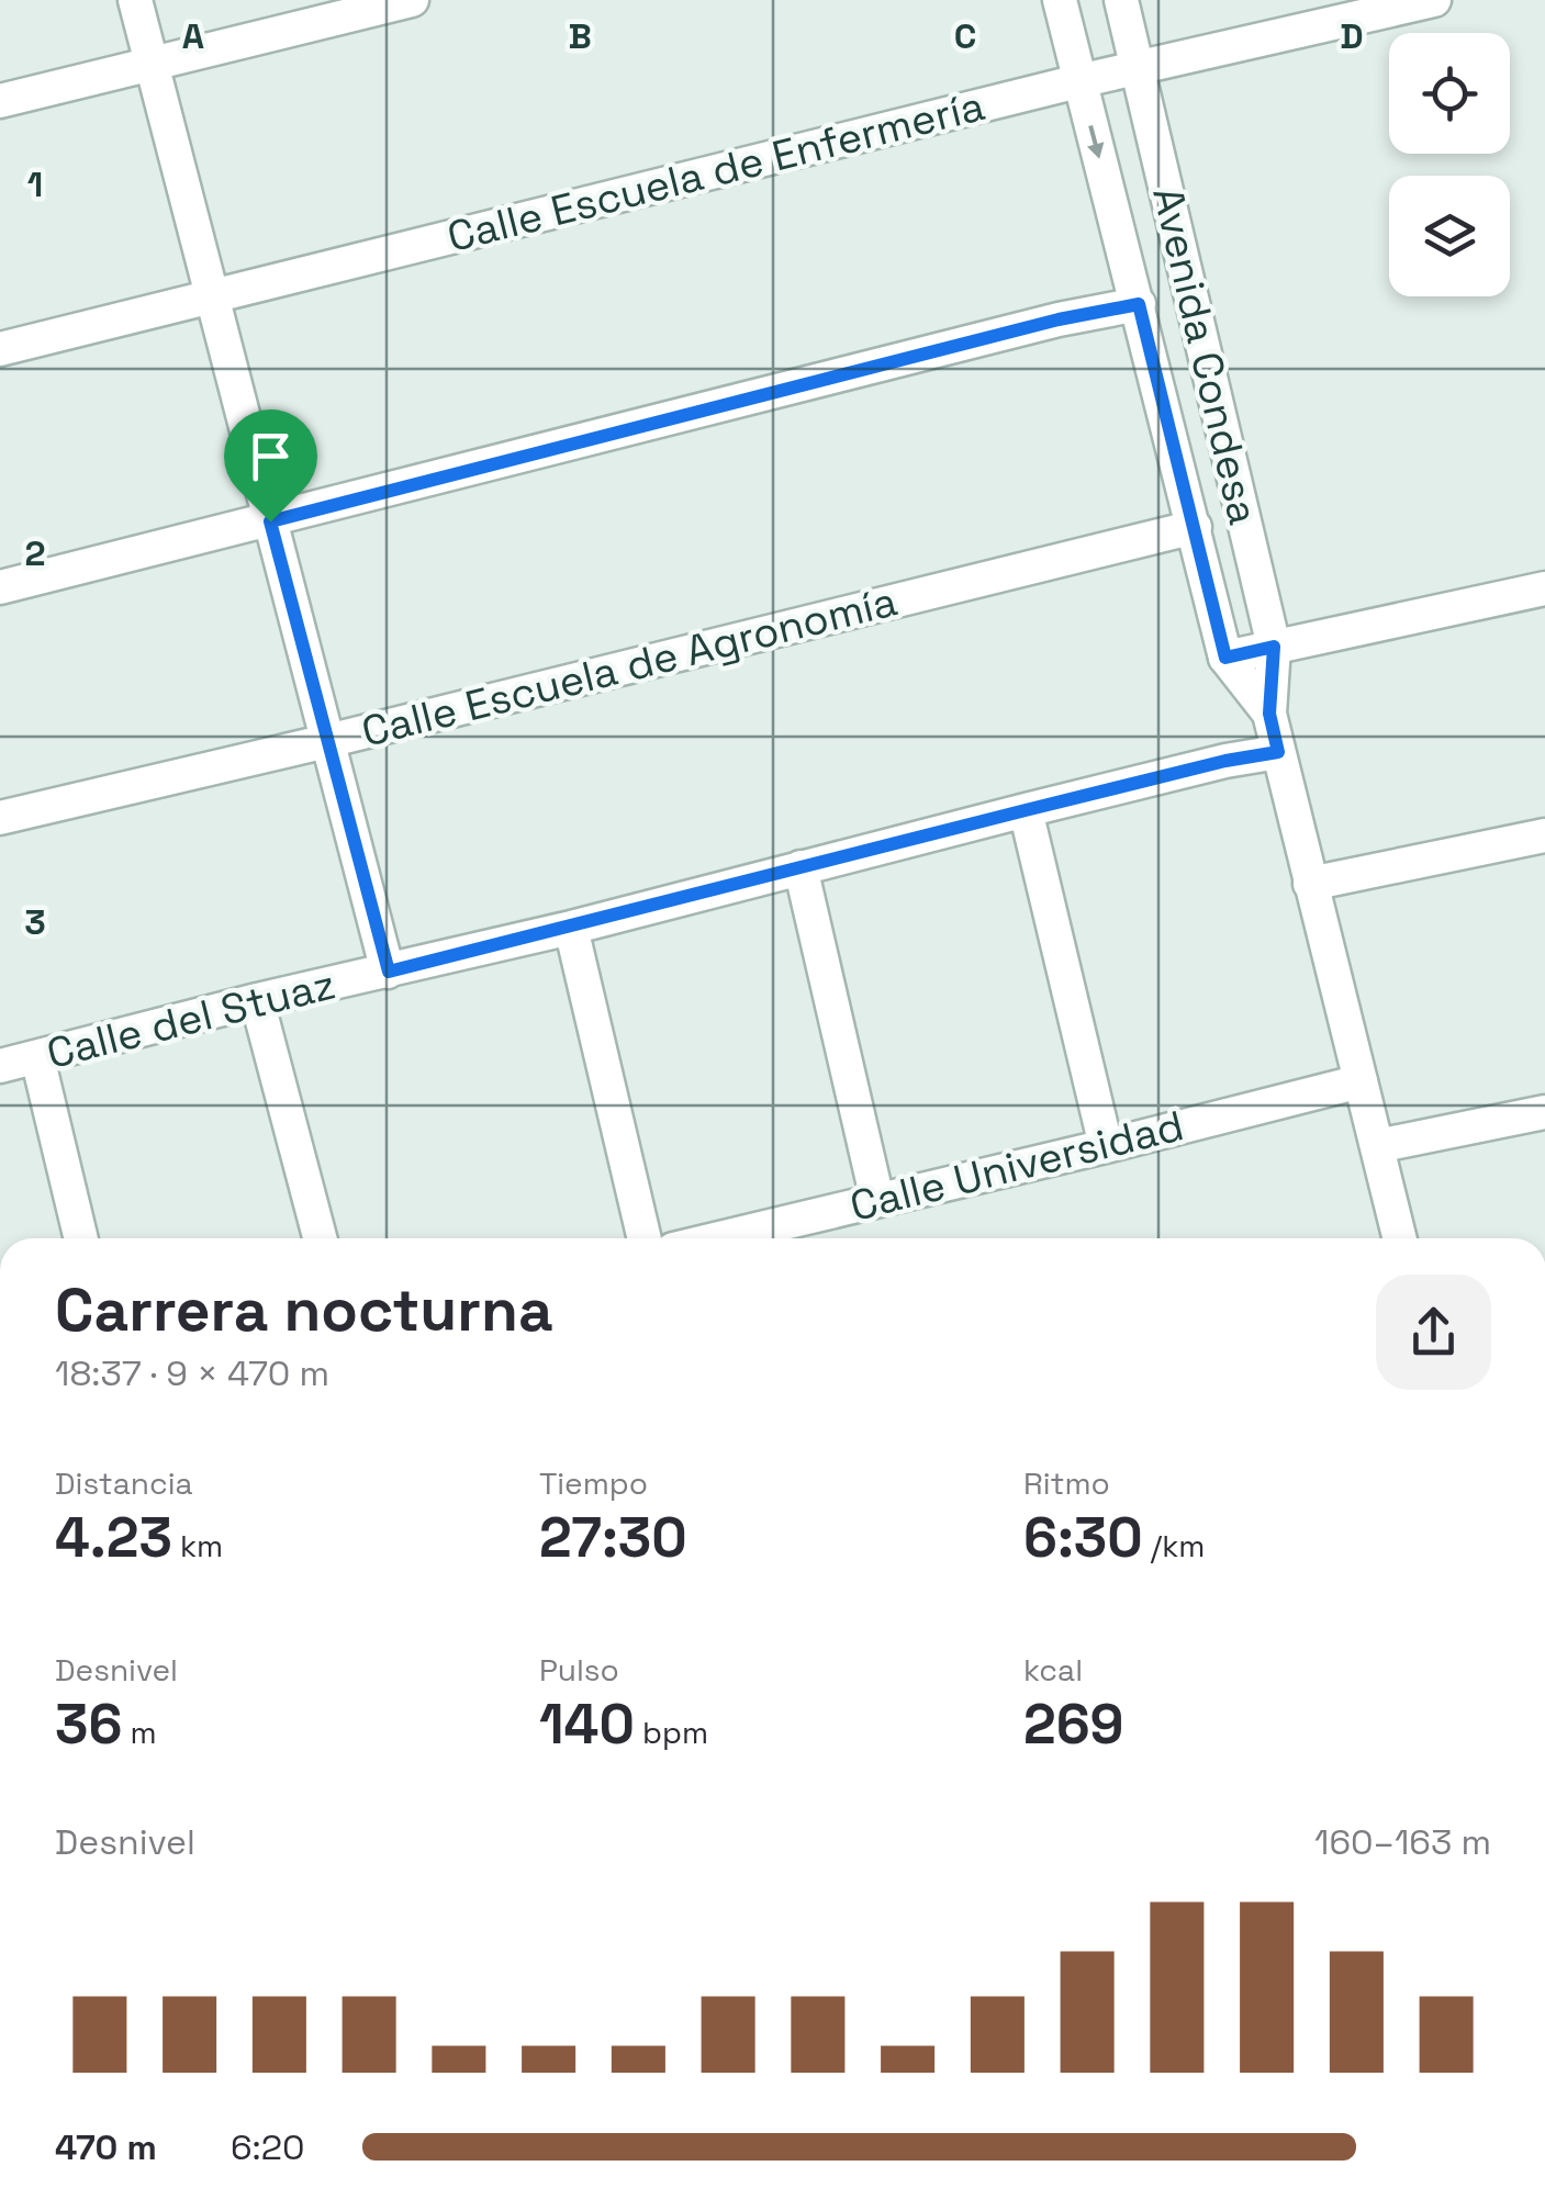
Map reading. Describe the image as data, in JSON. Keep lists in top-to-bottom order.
{
  "streets": {
    "street": [
      "Calle Escuela de Enfermería",
      "Avenida Condesa",
      "Calle Escuela de Agronomía",
      "Calle del Stuaz",
      "Calle Universidad"
    ]
  },
  "crossings": [
    ["Calle Escuela de Enfermería", "Avenida Condesa"],
    ["Avenida Condesa", "Calle Escuela de Agronomía"],
    ["Avenida Condesa", "Calle del Stuaz"],
    ["Avenida Condesa", "Calle Universidad"]
  ],
  "page": {
    "heading": ["Carrera nocturna", "18:37 · 9 × 470 m"],
    "stats": [
      ["Distancia", "4.23 km"],
      ["Tiempo", "27:30"],
      ["Ritmo", "6:30 /km"],
      ["Desnivel", "36 m"],
      ["Pulso", "140 bpm"],
      ["kcal", "269"]
    ],
    "chart": ["Desnivel", "160–163 m"],
    "list": [
      {
        "name": "470 m",
        "note": "6:20"
      }
    ]
  },
  "grid": {
    "columns": [
      "A",
      "B",
      "C",
      "D"
    ],
    "rows": ["1", "2", "3"]
  }
}
